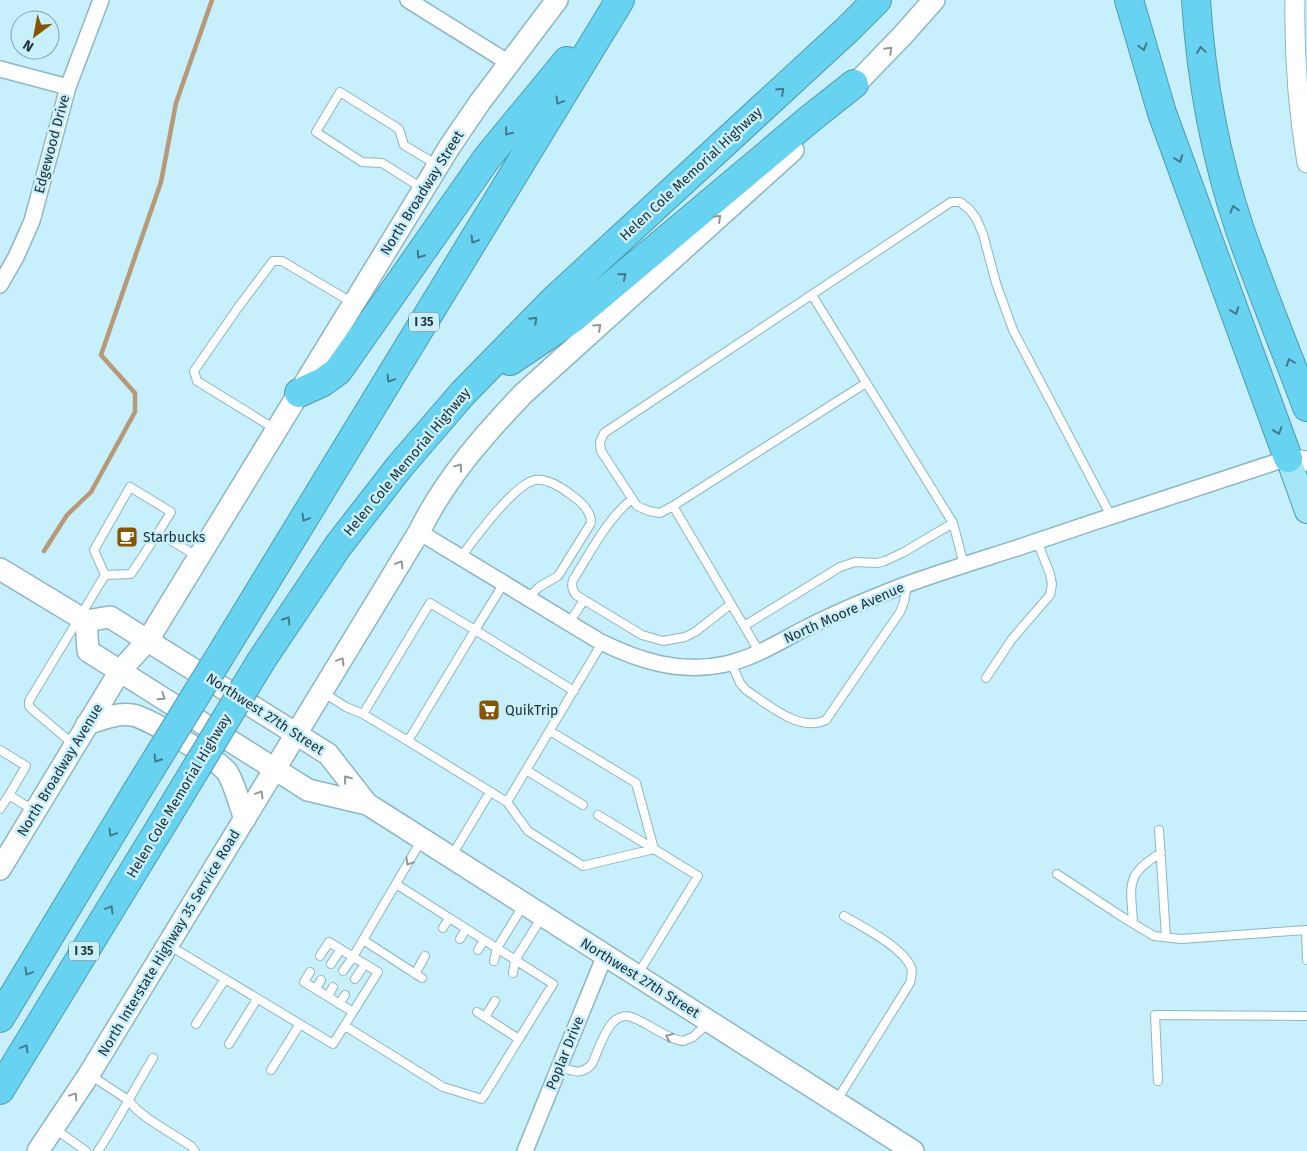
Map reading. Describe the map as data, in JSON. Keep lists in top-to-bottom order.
{
  "streets": {
    "highway": ["Helen Cole Memorial Highway", "I 35"],
    "main road": [
      "North Broadway Street",
      "Northwest 27th Street",
      "North Broadway Avenue",
      "North Interstate Highway 35 Service Road"
    ],
    "street": ["Edgewood Drive", "North Moore Avenue", "Poplar Drive"]
  },
  "crossings": [
    ["North Moore Avenue", "North Interstate Highway 35 Service Road"],
    ["Northwest 27th Street", "North Broadway Avenue"],
    ["Northwest 27th Street", "North Interstate Highway 35 Service Road"],
    ["Northwest 27th Street", "Poplar Drive"]
  ],
  "one_way": ["North Interstate Highway 35 Service Road"],
  "places": {
    "cafe": ["Starbucks"],
    "supermarket": ["QuikTrip"]
  },
  "north": "bottom left"
}
